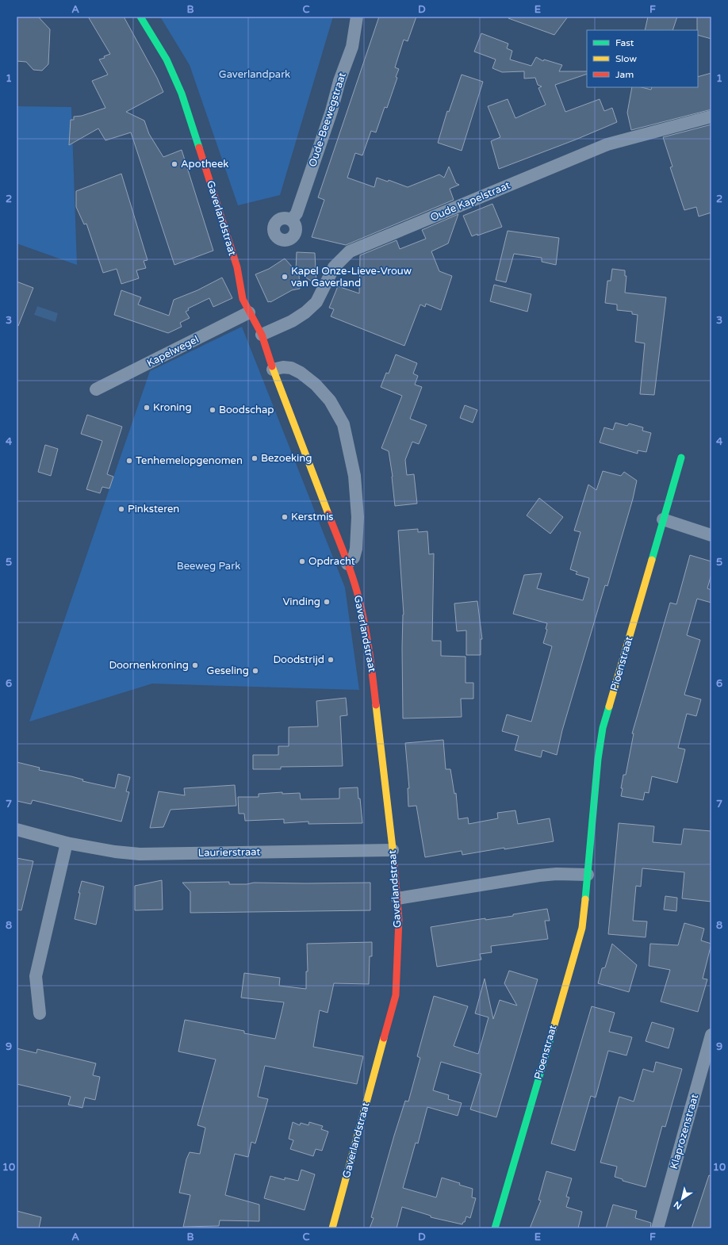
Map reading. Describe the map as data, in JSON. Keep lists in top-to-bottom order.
{
  "streets": {
    "street": [
      "Oude-Beewegstraat",
      "Oude Kapelstraat",
      "Gaverlandstraat",
      "Kapelwegel",
      "Pioenstraat",
      "Laurierstraat",
      "Klaprozenstraat"
    ]
  },
  "crossings": [
    ["Oude Kapelstraat", "Gaverlandstraat"],
    ["Gaverlandstraat", "Kapelwegel"],
    ["Gaverlandstraat", "Laurierstraat"]
  ],
  "parks": ["Gaverlandpark", "Beeweg Park"],
  "places": [
    "Apotheek",
    "Kapel Onze-Lieve-Vrouw van Gaverland",
    "Kroning",
    "Boodschap",
    "Bezoeking",
    "Tenhemelopgenomen",
    "Pinksteren",
    "Kerstmis",
    "Opdracht",
    "Vinding",
    "Doodstrijd",
    "Doornenkroning",
    "Geseling"
  ],
  "legend": ["Fast", "Slow", "Jam"],
  "north": "bottom left",
  "grid": {
    "columns": [
      "A",
      "B",
      "C",
      "D",
      "E",
      "F"
    ],
    "rows": [
      "1",
      "2",
      "3",
      "4",
      "5",
      "6",
      "7",
      "8",
      "9",
      "10"
    ]
  }
}
